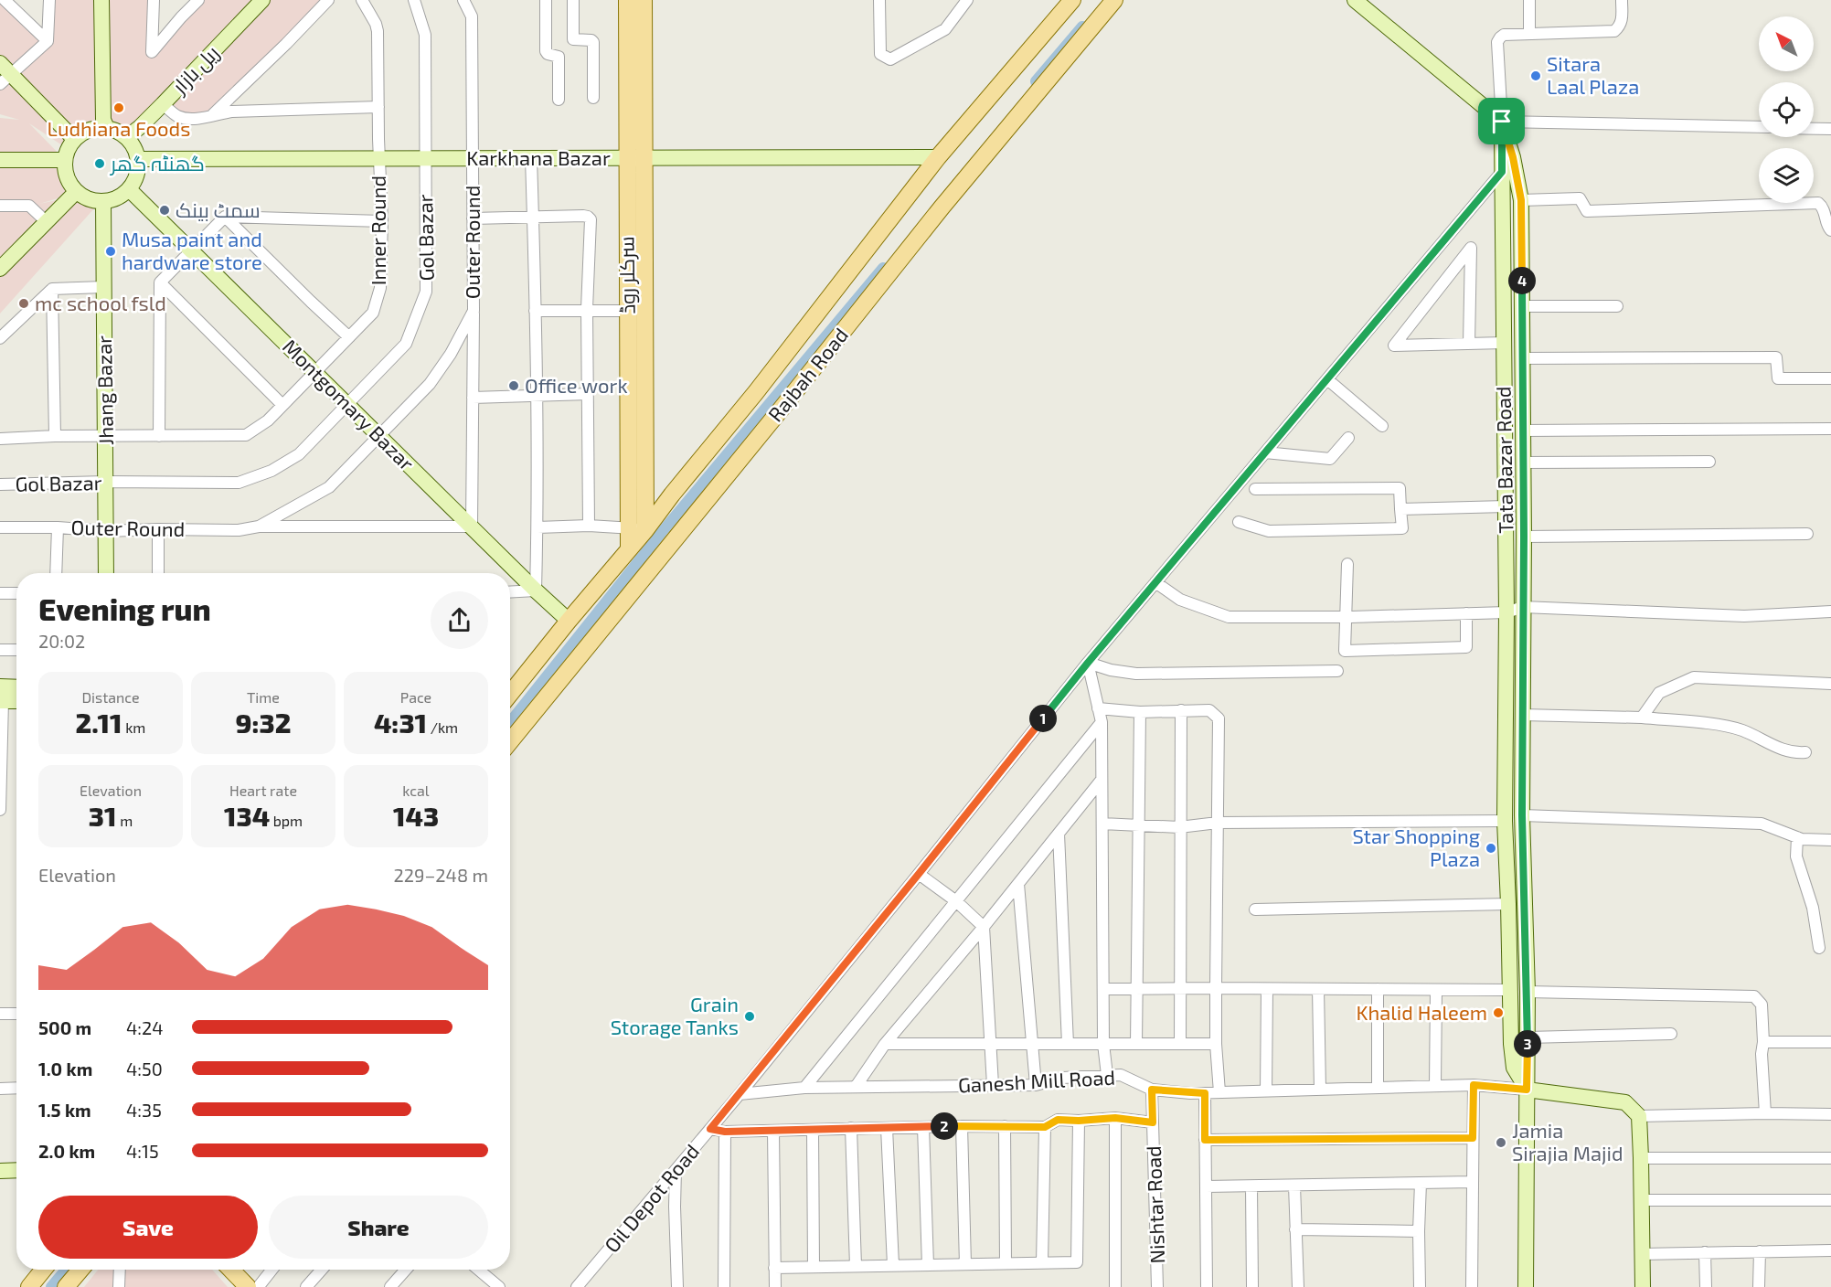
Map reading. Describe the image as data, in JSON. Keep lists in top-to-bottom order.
{
  "streets": {
    "main road": ["سرکلر روڈ", "Rajbah Road"],
    "street": [
      "ریل بازار",
      "Karkhana Bazar",
      "Inner Round",
      "Gol Bazar",
      "Outer Round",
      "Jhang Bazar",
      "Montgomary Bazar",
      "Tata Bazar Road",
      "Ganesh Mill Road",
      "Oil Depot Road",
      "Nishtar Road"
    ]
  },
  "crossings": [
    ["ریل بازار", "Karkhana Bazar"],
    ["ریل بازار", "Jhang Bazar"],
    ["ریل بازار", "Montgomary Bazar"],
    ["Karkhana Bazar", "Inner Round"],
    ["Karkhana Bazar", "Gol Bazar"],
    ["Karkhana Bazar", "Outer Round"],
    ["Karkhana Bazar", "سرکلر روڈ"],
    ["Karkhana Bazar", "Rajbah Road"],
    ["Karkhana Bazar", "Jhang Bazar"],
    ["Karkhana Bazar", "Montgomary Bazar"],
    ["Inner Round", "Jhang Bazar"],
    ["Inner Round", "Montgomary Bazar"],
    ["Gol Bazar", "Jhang Bazar"],
    ["Gol Bazar", "Montgomary Bazar"],
    ["Outer Round", "Jhang Bazar"],
    ["Outer Round", "Montgomary Bazar"],
    ["سرکلر روڈ", "Rajbah Road"],
    ["Rajbah Road", "Montgomary Bazar"],
    ["Jhang Bazar", "Montgomary Bazar"],
    ["Tata Bazar Road", "Ganesh Mill Road"],
    ["Tata Bazar Road", "Oil Depot Road"],
    ["Ganesh Mill Road", "Oil Depot Road"],
    ["Ganesh Mill Road", "Nishtar Road"]
  ],
  "places": [
    "Sitara Laal Plaza",
    "Ludhiana Foods",
    "گھنٹہ گھر",
    "سمٹ بینک",
    "Musa paint and hardware store",
    "mc school fsld",
    "Office work",
    "Star Shopping Plaza",
    "Khalid Haleem",
    "Grain Storage Tanks",
    "Jamia Sirajia Majid"
  ],
  "north": "top left",
  "page": {
    "pins": [
      "4",
      "1",
      "3",
      "2"
    ],
    "heading": ["Evening run", "20:02"],
    "stats": [
      ["Distance", "2.11 km"],
      ["Time", "9:32"],
      ["Pace", "4:31 /km"],
      ["Elevation", "31 m"],
      ["Heart rate", "134 bpm"],
      ["kcal", "143"]
    ],
    "chart": ["Elevation", "229–248 m"],
    "list": [
      {
        "name": "500 m",
        "note": "4:24"
      },
      {
        "name": "1.0 km",
        "note": "4:50"
      },
      {
        "name": "1.5 km",
        "note": "4:35"
      },
      {
        "name": "2.0 km",
        "note": "4:15"
      }
    ],
    "buttons": ["Save", "Share"]
  }
}
